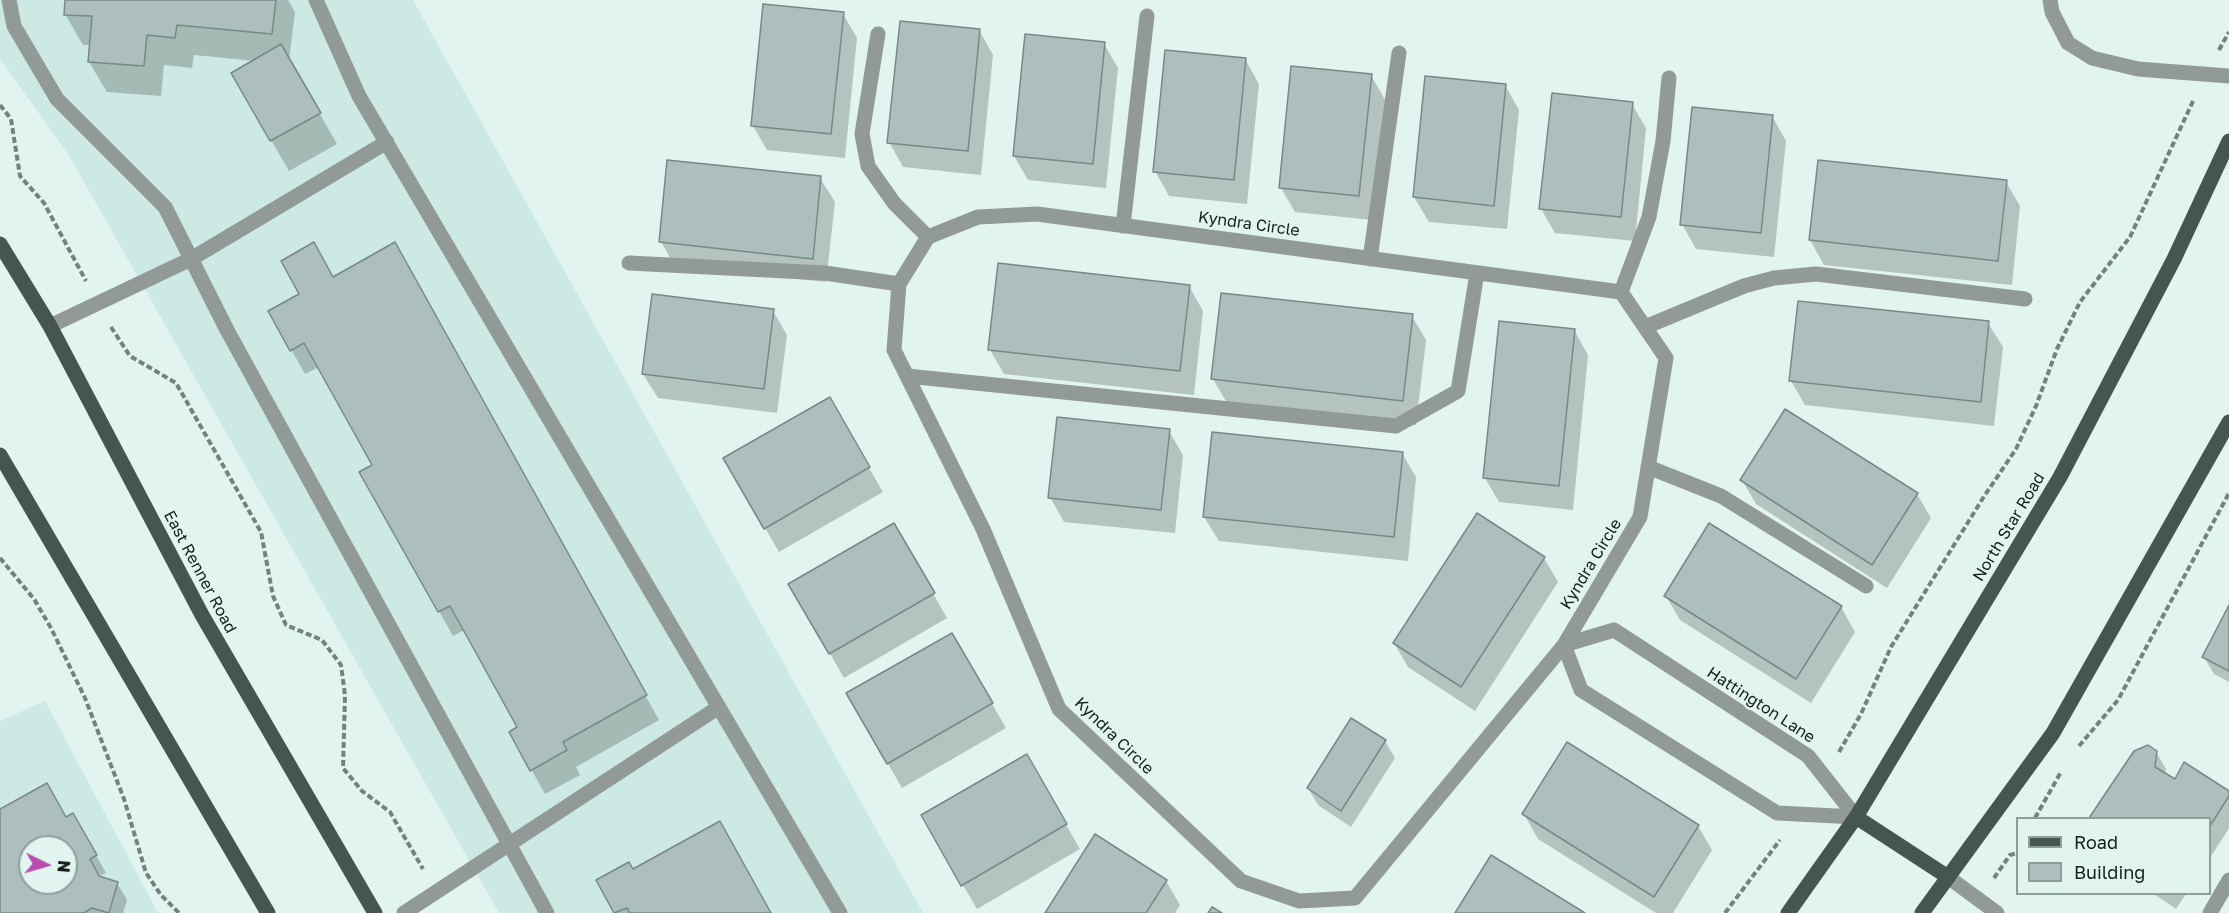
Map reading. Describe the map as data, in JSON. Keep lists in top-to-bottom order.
{
  "streets": {
    "main road": ["North Star Road", "East Renner Road"],
    "street": ["Kyndra Circle", "Hattington Lane"]
  },
  "crossings": [
    ["Kyndra Circle", "Hattington Lane"],
    ["North Star Road", "Hattington Lane"]
  ],
  "legend": ["Road", "Building"],
  "north": "right"
}
